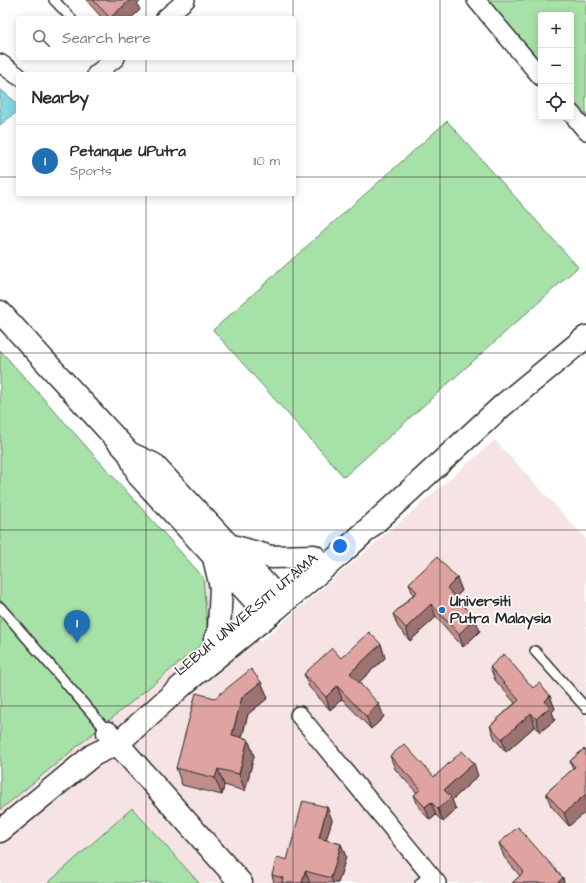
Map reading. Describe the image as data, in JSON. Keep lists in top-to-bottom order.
{
  "streets": {
    "street": ["LEBUH UNIVERSITI UTAMA"]
  },
  "places": ["Universiti Putra Malaysia"],
  "page": {
    "map_buttons": ["+", "−"],
    "search": "Search here",
    "heading": "Nearby",
    "list": [
      {
        "mark": "1",
        "name": "Petanque UPutra",
        "note": "Sports",
        "value": "110 m"
      }
    ],
    "pins": "1"
  }
}
